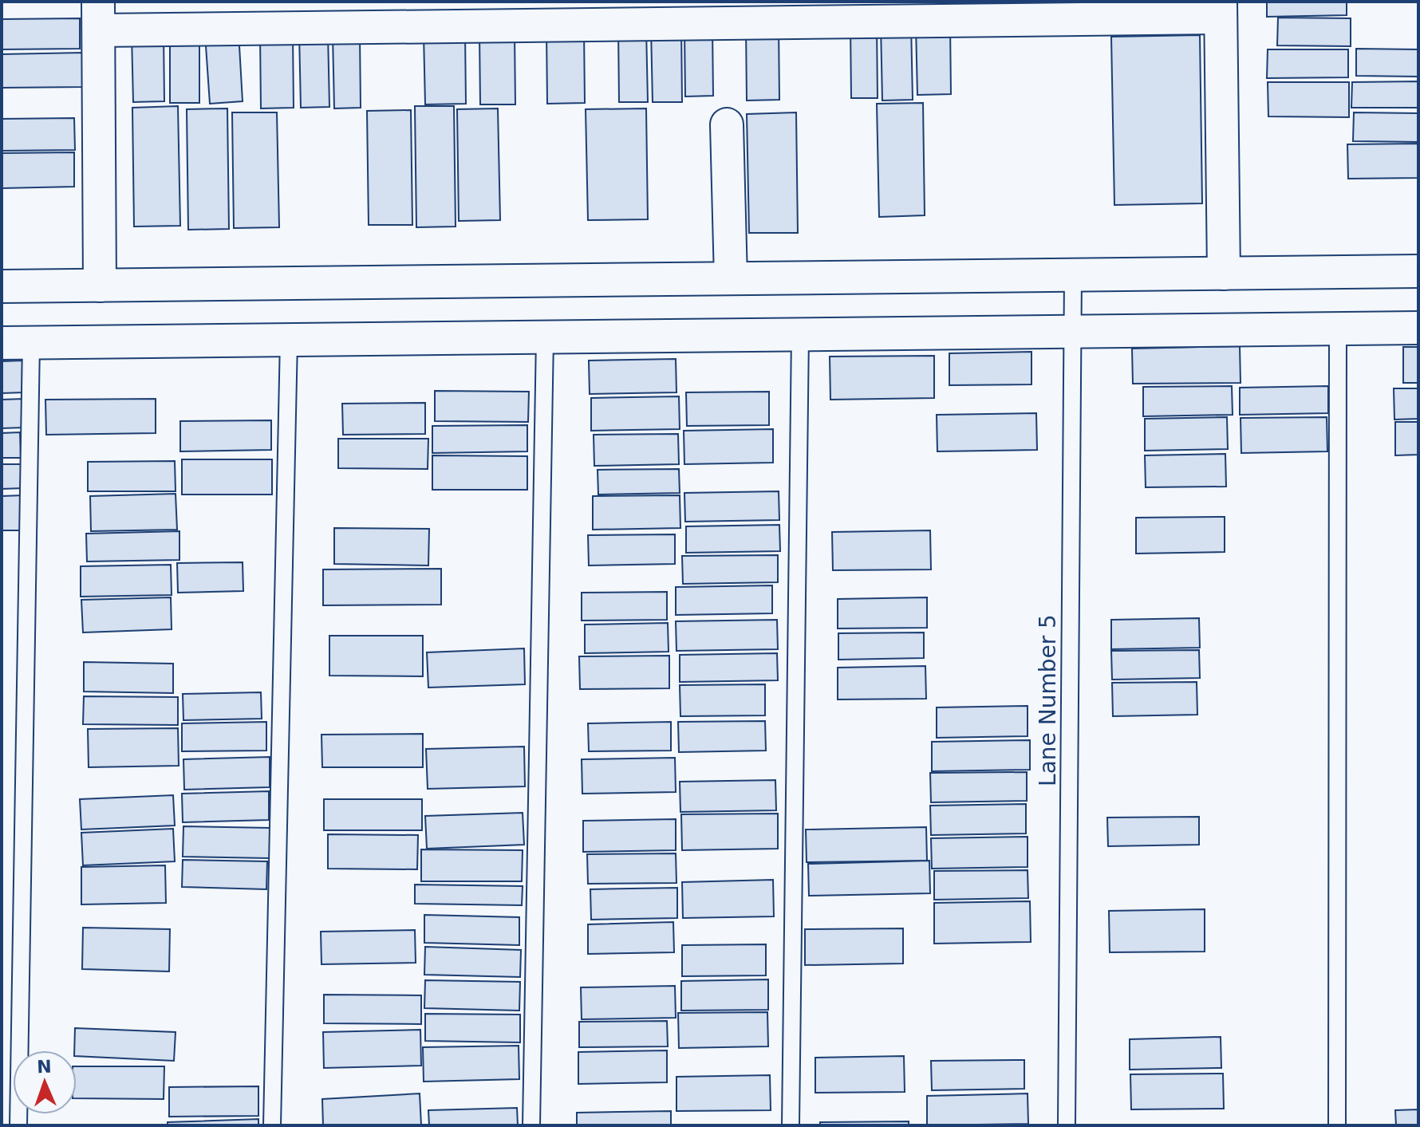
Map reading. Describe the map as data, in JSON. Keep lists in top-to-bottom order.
{
  "streets": {
    "lane": ["Lane Number 5"]
  },
  "north": "top"
}
